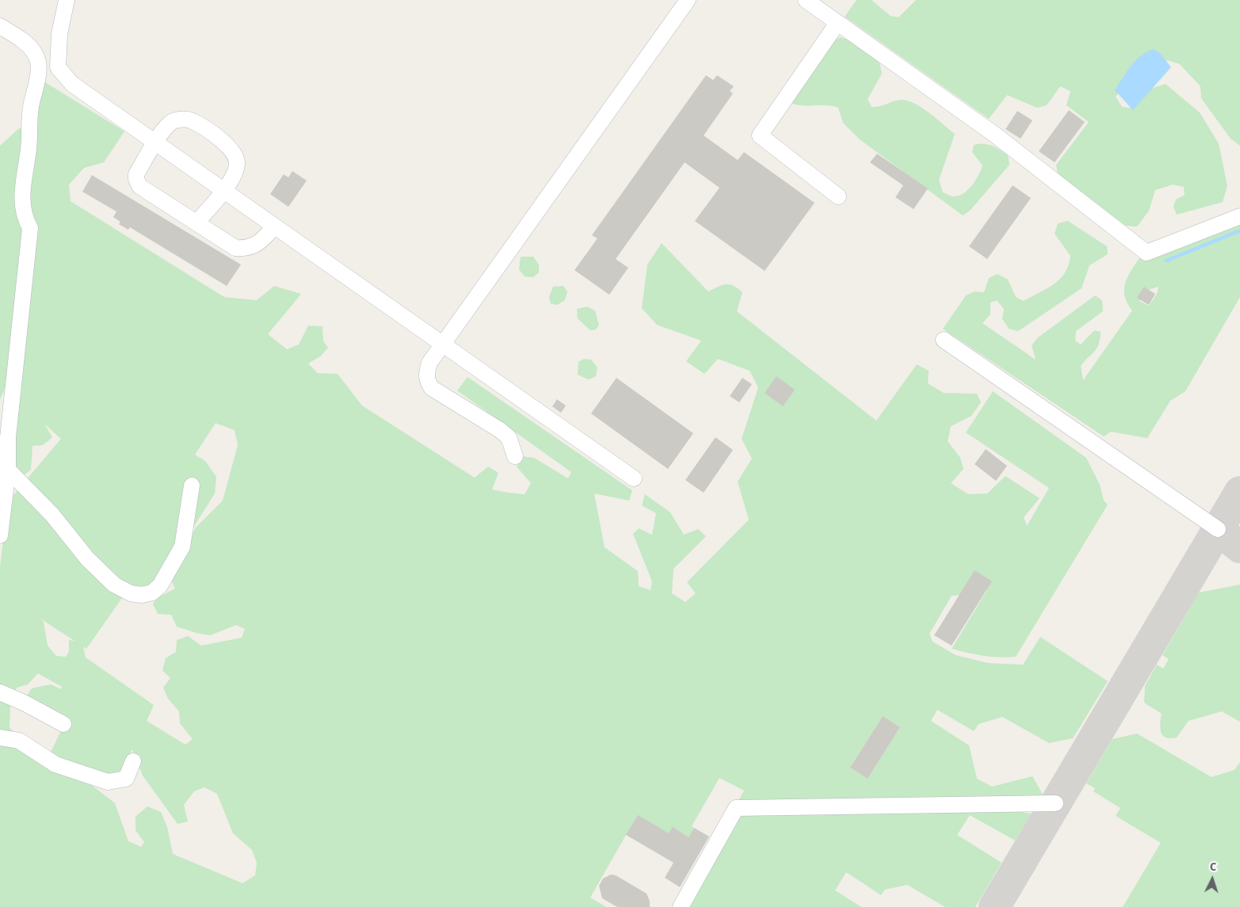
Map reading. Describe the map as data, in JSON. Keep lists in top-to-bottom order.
{
  "north": "top"
}
